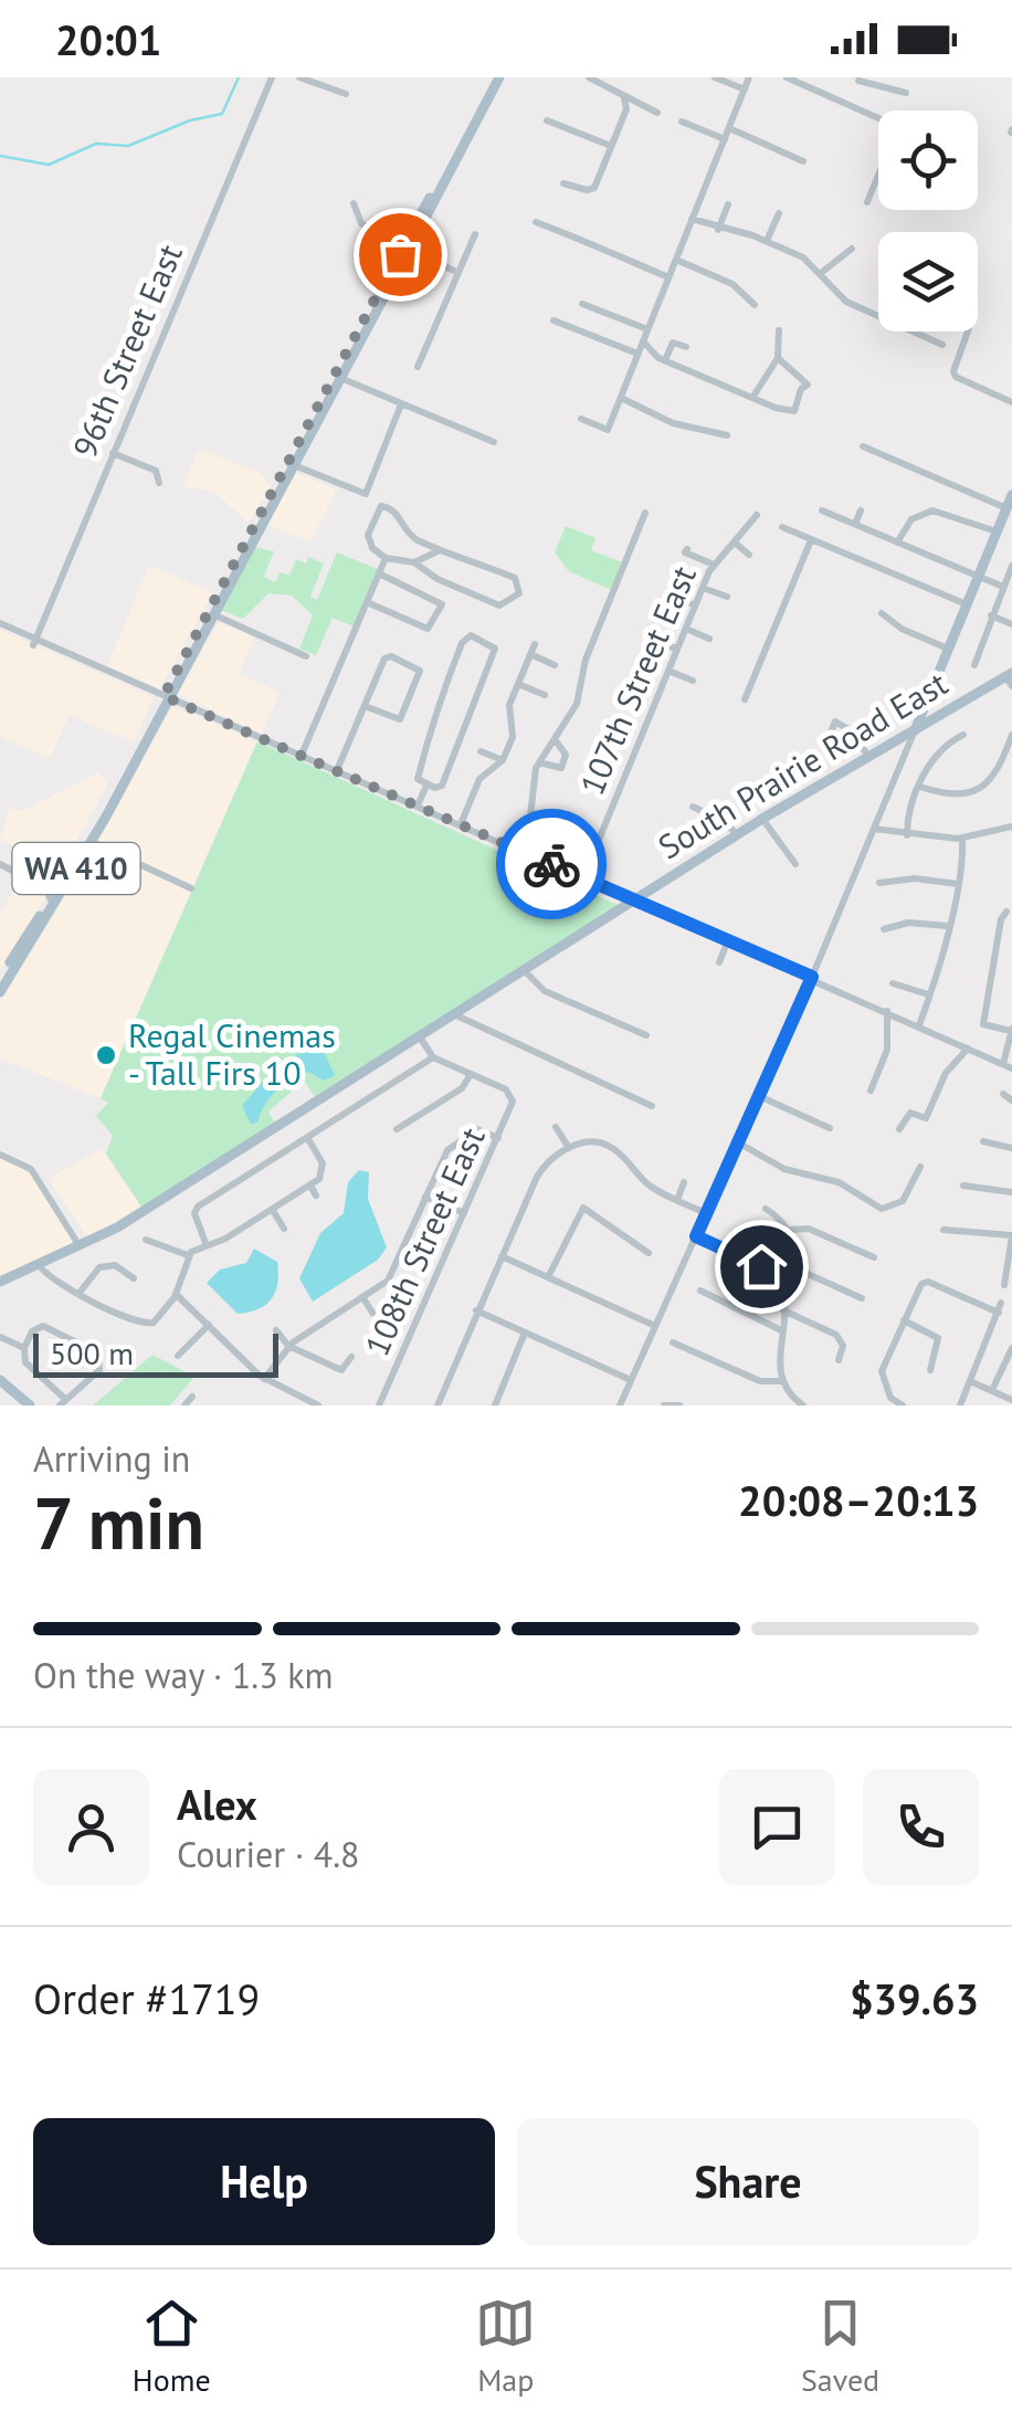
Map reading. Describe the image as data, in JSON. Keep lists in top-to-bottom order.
{
  "streets": {
    "main road": ["South Prairie Road East", "WA 410"],
    "street": ["96th Street East", "107th Street East", "108th Street East"]
  },
  "places": ["Regal Cinemas - Tall Firs 10"],
  "scale_bar": "500 m",
  "page": {
    "status": "20:01",
    "scale": "500 m",
    "heading": ["7 min", "Arriving in", "20:08–20:13"],
    "panel": [
      "Alex",
      "Courier · 4.8",
      "Order #1719",
      "$39.63"
    ],
    "bar": "On the way · 1.3 km",
    "buttons": ["Help", "Share"],
    "tabs": ["Home", "Map", "Saved"]
  }
}
